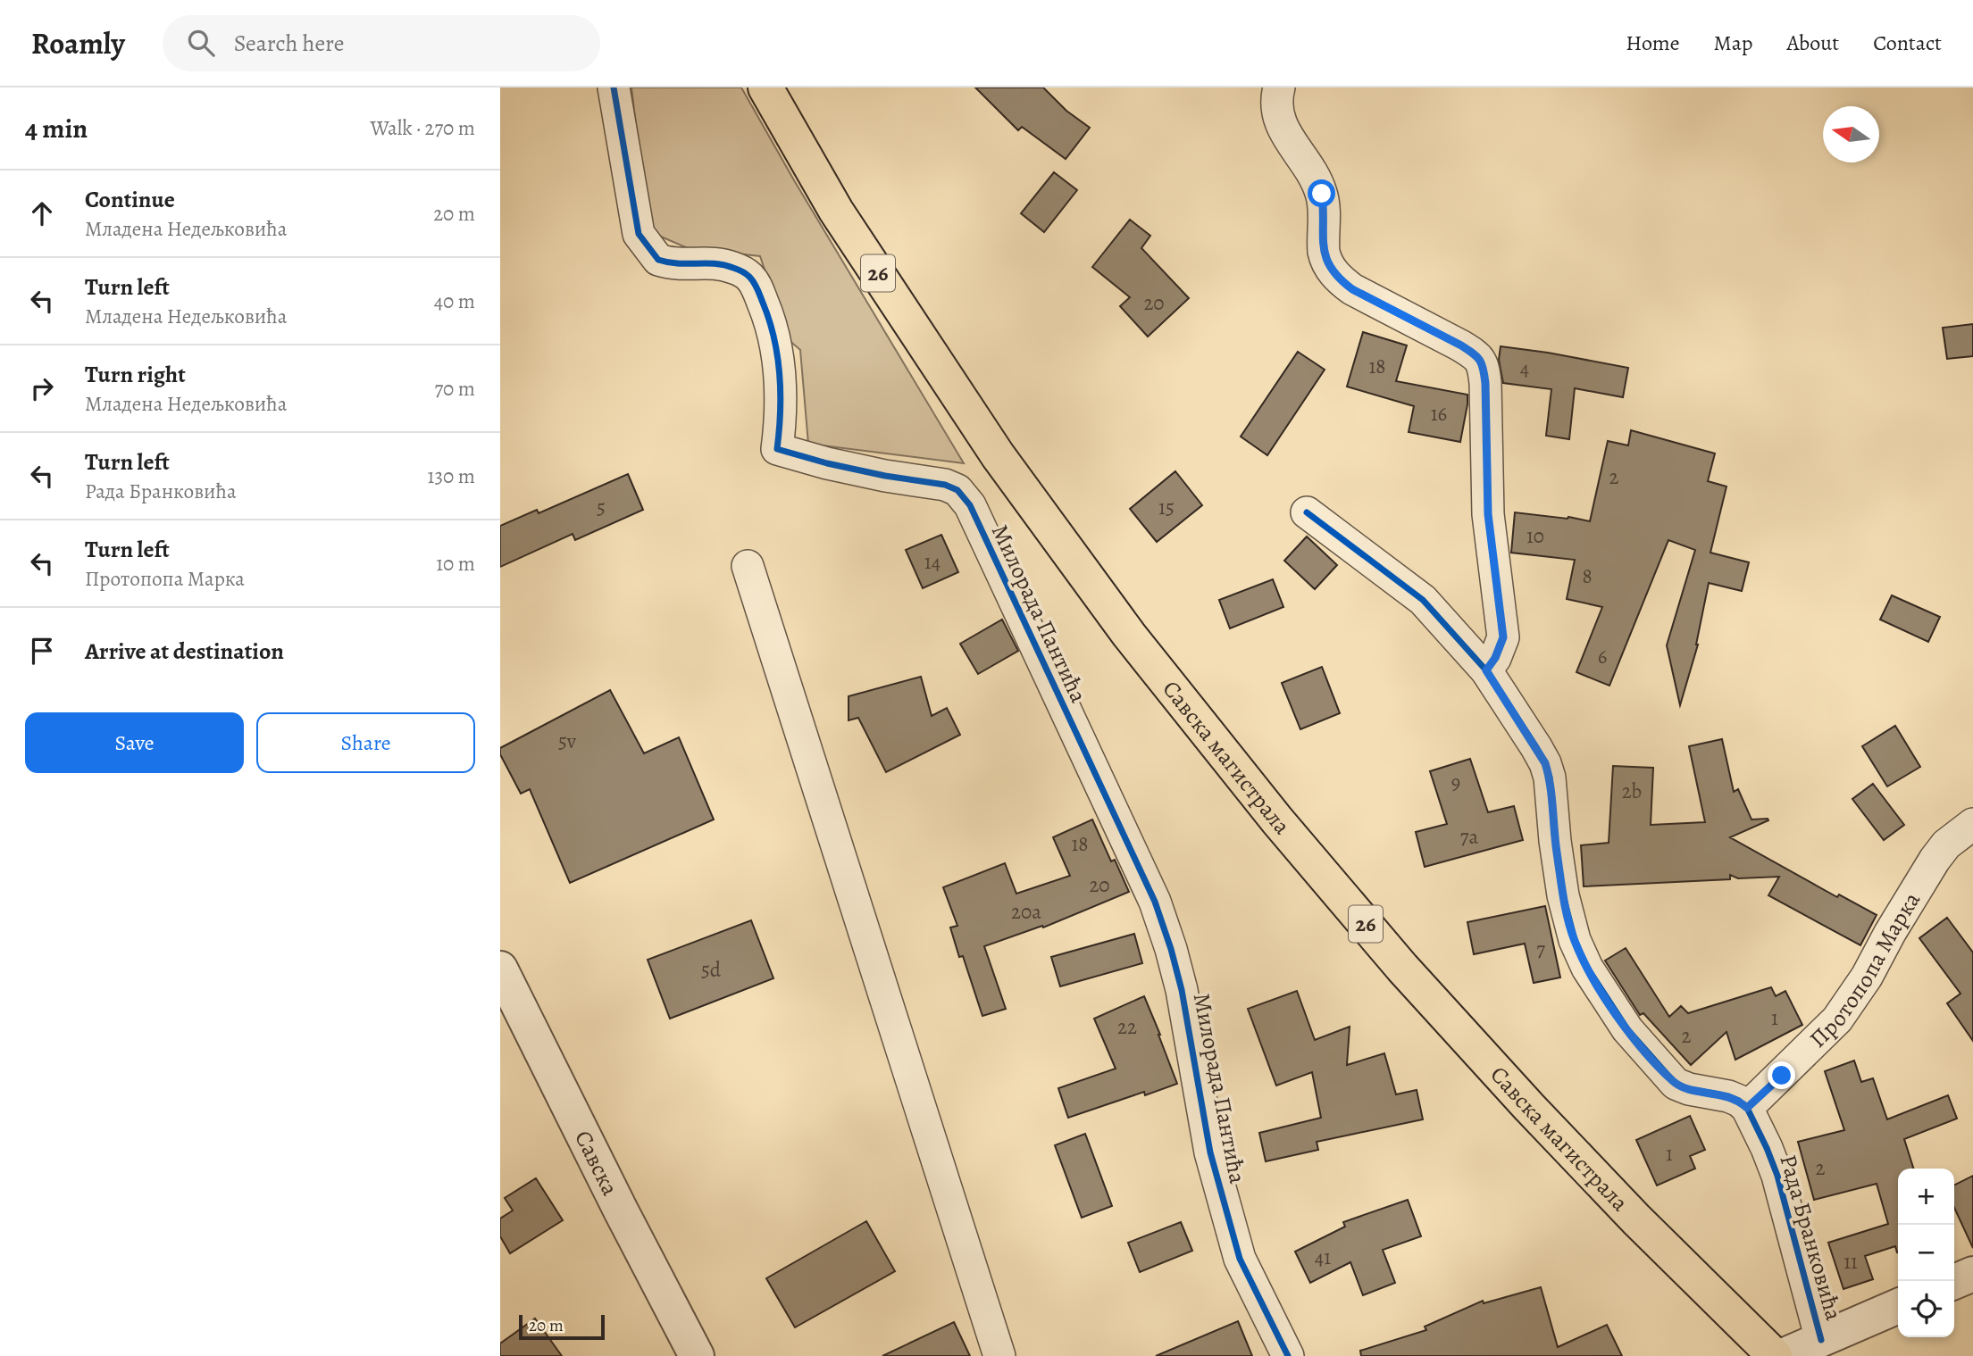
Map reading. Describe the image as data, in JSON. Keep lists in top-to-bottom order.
{
  "streets": {
    "main road": ["26", "Савска магистрала"],
    "street": [
      "Милорада Пантића",
      "Протопопа Марка",
      "Савска",
      "Рада Бранковића"
    ]
  },
  "crossings": [
    ["Протопопа Марка", "Рада Бранковића"]
  ],
  "house_numbers": [
    "20",
    "18",
    "4",
    "16",
    "2",
    "5",
    "15",
    "10",
    "14",
    "8",
    "6",
    "5v",
    "9",
    "2b",
    "7a",
    "18",
    "20",
    "20a",
    "7",
    "5d",
    "1",
    "22",
    "2",
    "1",
    "2",
    "41",
    "11"
  ],
  "scale_bar": "20 m",
  "north": "left",
  "page": {
    "header": "Roamly",
    "search": "Search here",
    "nav": [
      "Home",
      "Map",
      "About",
      "Contact"
    ],
    "heading": ["4 min", "Walk · 270 m"],
    "list": [
      ["Continue", "Младена Недељковића", "20 m"],
      ["Turn left", "Младена Недељковића", "40 m"],
      ["Turn right", "Младена Недељковића", "70 m"],
      ["Turn left", "Рада Бранковића", "130 m"],
      ["Turn left", "Протопопа Марка", "10 m"],
      "Arrive at destination"
    ],
    "buttons": ["Save", "Share"],
    "map_buttons": ["+", "−"],
    "scale": "20 m"
  }
}
